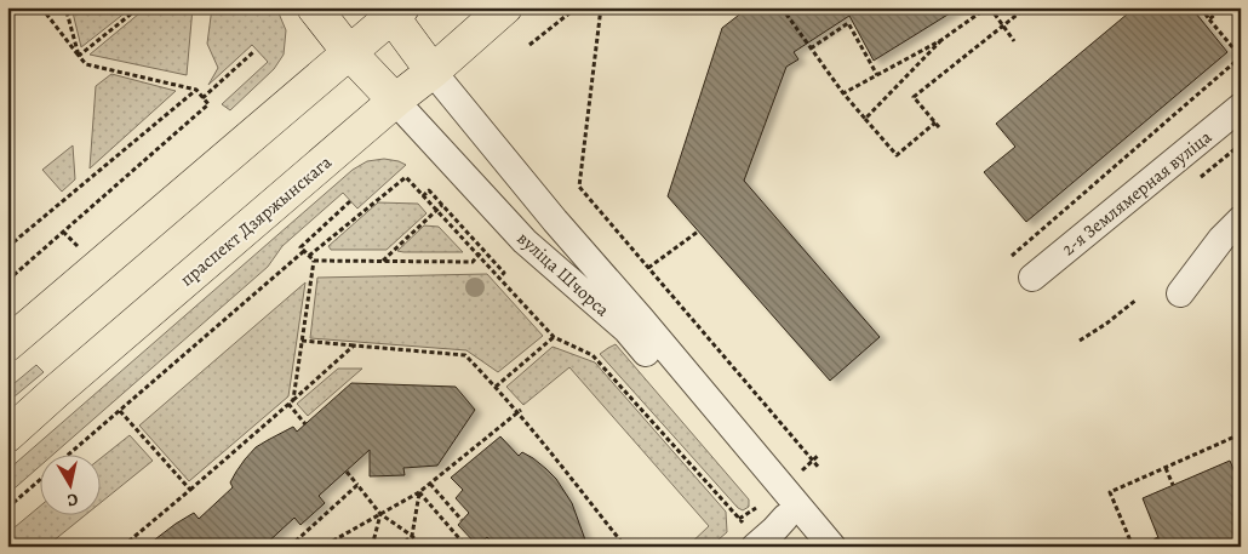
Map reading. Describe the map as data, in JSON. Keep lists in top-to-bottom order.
{
  "streets": {
    "main road": ["праспект Дзяржынскага", "вуліца Шчорса"],
    "street": ["2-я Землямерная вуліца"]
  },
  "crossings": [
    ["праспект Дзяржынскага", "вуліца Шчорса"]
  ],
  "north": "bottom"
}
